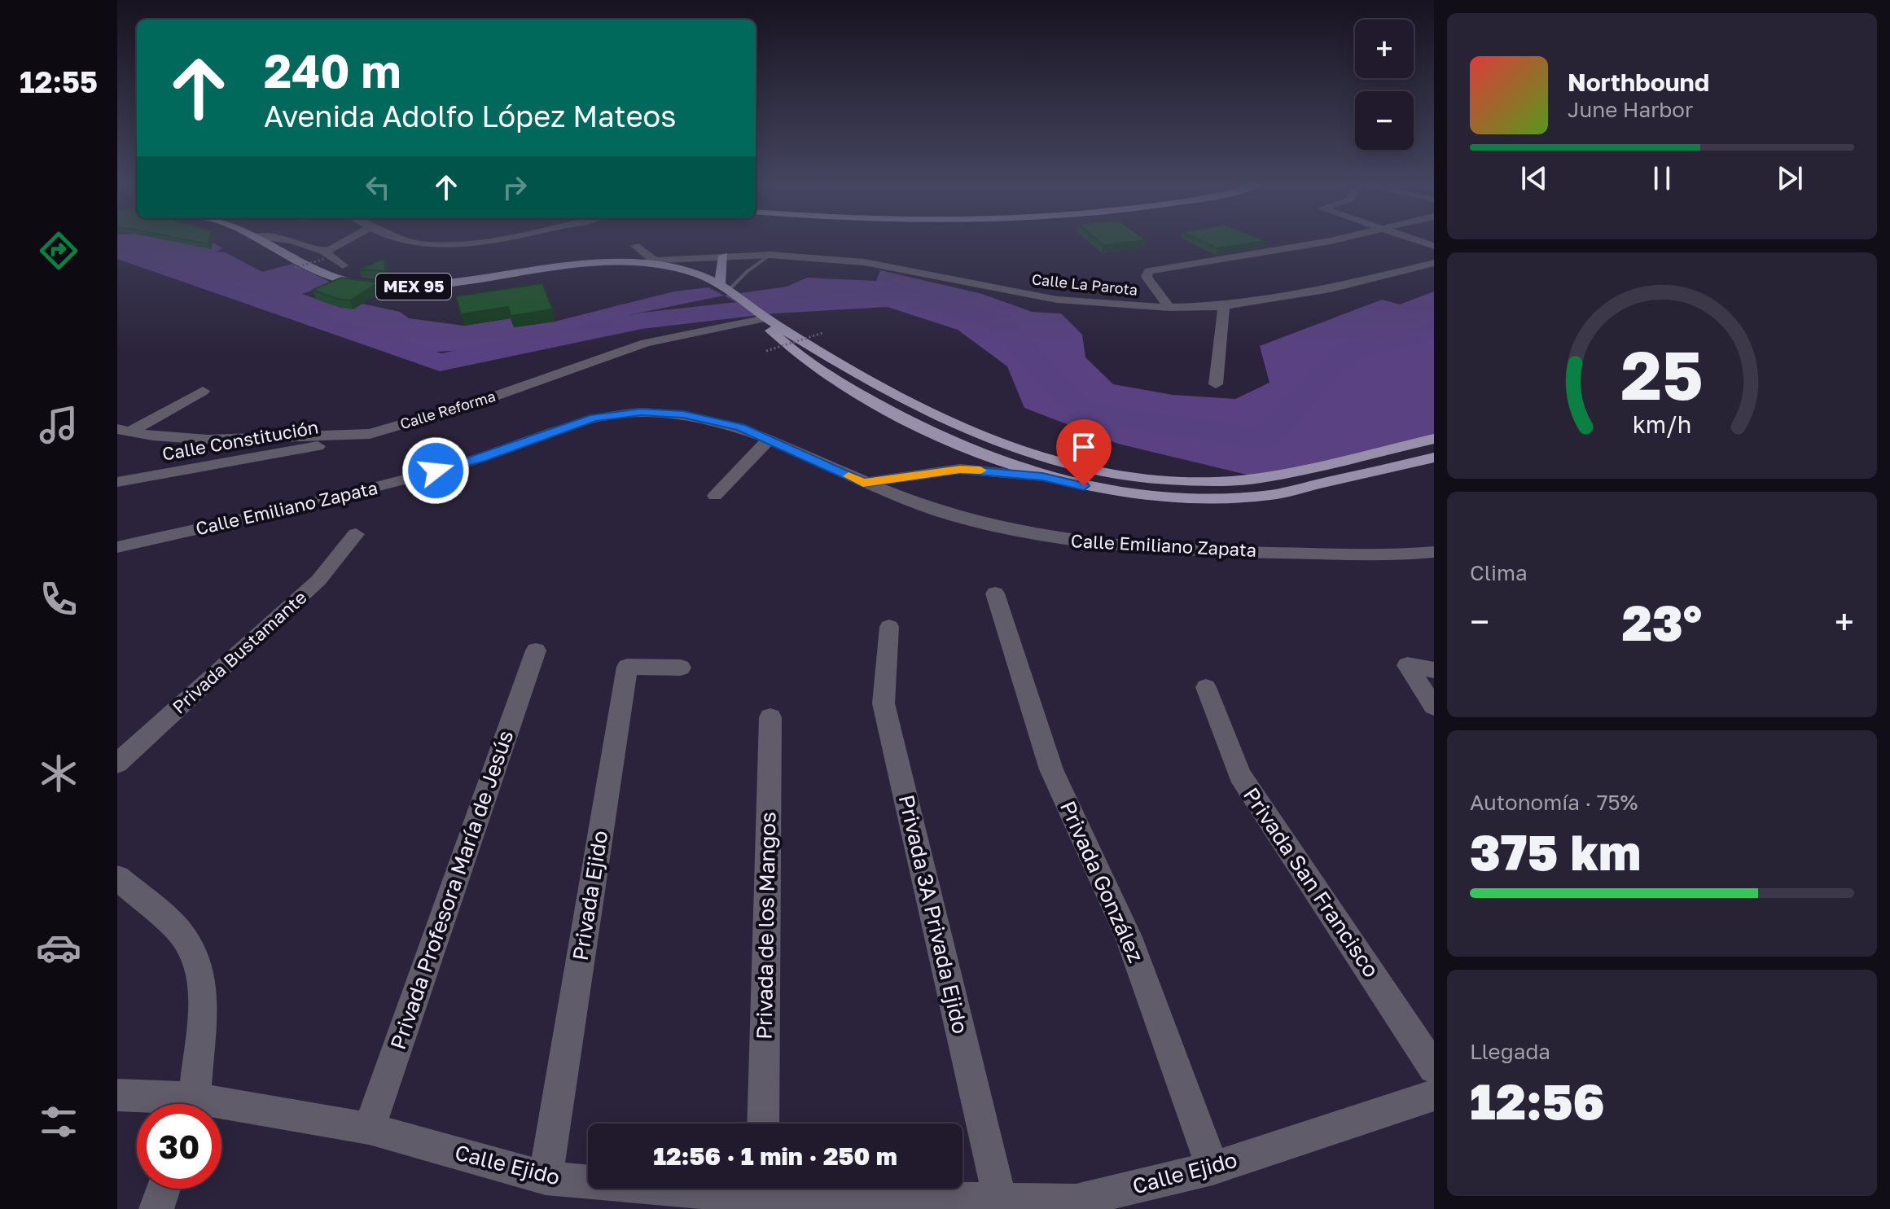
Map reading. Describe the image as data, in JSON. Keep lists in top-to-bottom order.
{
  "streets": {
    "main road": ["MEX 95"],
    "street": [
      "Calle La Parota",
      "Calle Reforma",
      "Calle Constitución",
      "Calle Emiliano Zapata",
      "Privada Bustamante",
      "Privada González",
      "Privada San Francisco",
      "Privada Profesora María de Jesús",
      "Privada Ejido",
      "Privada 3A Privada Ejido",
      "Privada de los Mangos",
      "Calle Ejido"
    ]
  },
  "crossings": [
    ["Calle La Parota", "MEX 95"],
    ["MEX 95", "Calle Reforma"],
    ["Calle Reforma", "Calle Constitución"],
    ["Privada González", "Calle Ejido"],
    ["Privada Profesora María de Jesús", "Calle Ejido"],
    ["Privada Ejido", "Calle Ejido"],
    ["Privada 3A Privada Ejido", "Calle Ejido"]
  ],
  "page": {
    "tabs": "12:55",
    "map_buttons": ["+", "−"],
    "turn": ["240 m", "Avenida Adolfo López Mateos"],
    "song": ["Northbound", "June Harbor"],
    "tile": [
      "Clima",
      ["Autonomía · 75%", "375 km"],
      ["Llegada", "12:56"]
    ],
    "heat": ["−", "23°", "+"],
    "limit": "30",
    "trip": "12:56 · 1 min · 250 m",
    "gauge": ["25", "km/h"]
  }
}
